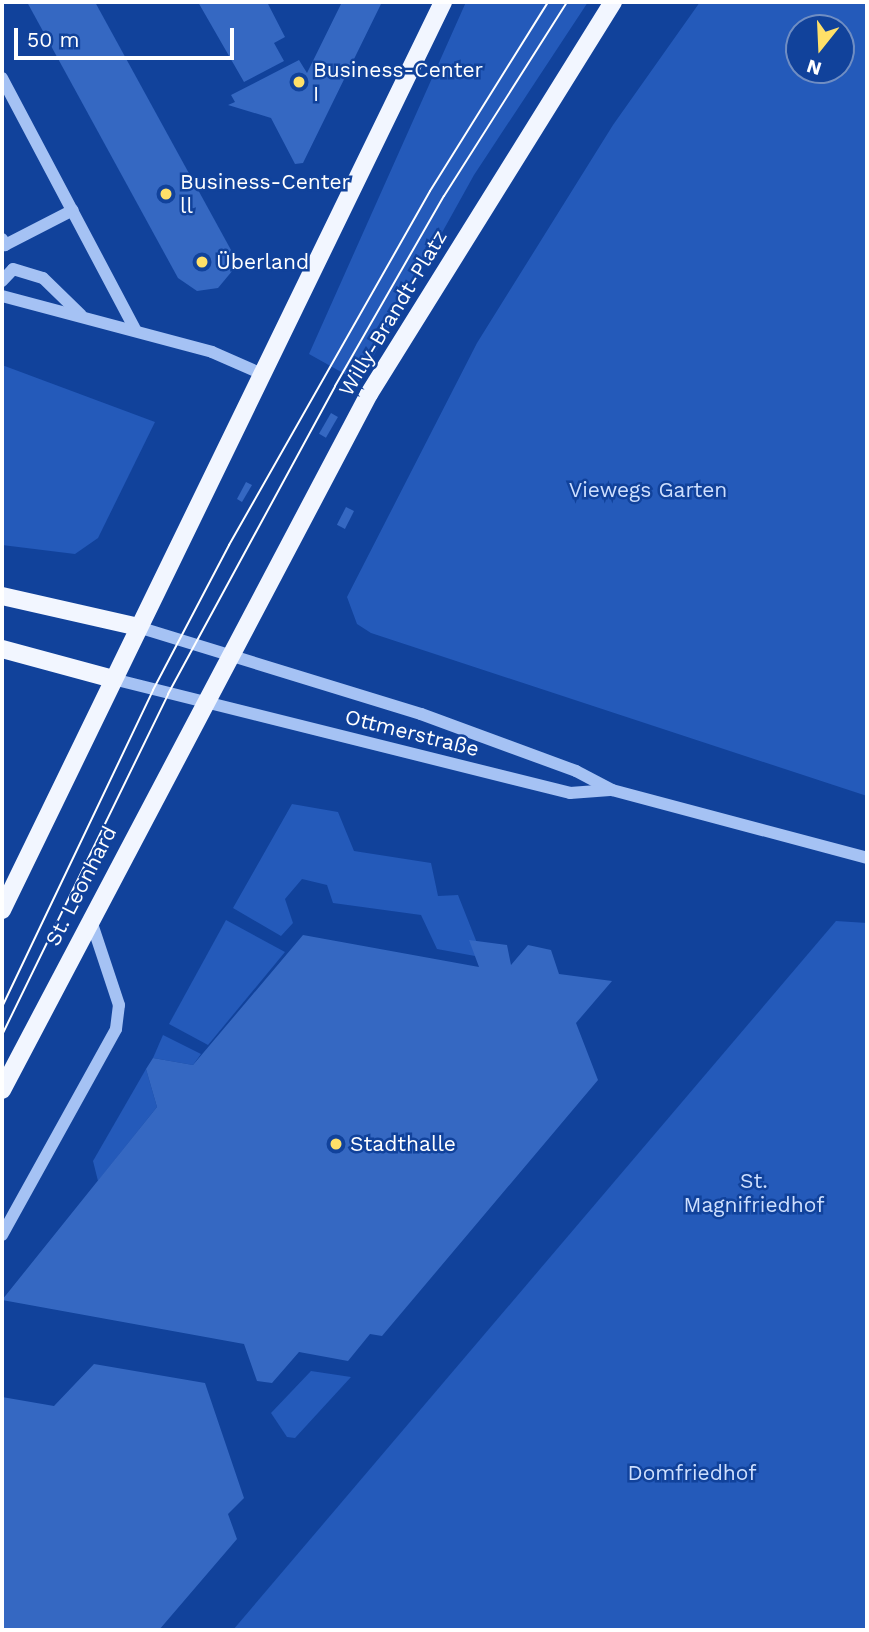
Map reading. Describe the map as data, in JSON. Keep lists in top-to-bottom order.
{
  "streets": {
    "main road": ["Willy-Brandt-Platz", "St. Leonhard"],
    "street": ["Ottmerstraße"]
  },
  "crossings": [
    ["Willy-Brandt-Platz", "Ottmerstraße"],
    ["Willy-Brandt-Platz", "St. Leonhard"],
    ["Ottmerstraße", "St. Leonhard"]
  ],
  "parks": ["Viewegs Garten", "St. Magnifriedhof", "Domfriedhof"],
  "places": [
    "Business-Center I",
    "Business-Center ll",
    "Überland",
    "Stadthalle"
  ],
  "scale_bar": "50 m",
  "north": "bottom"
}
